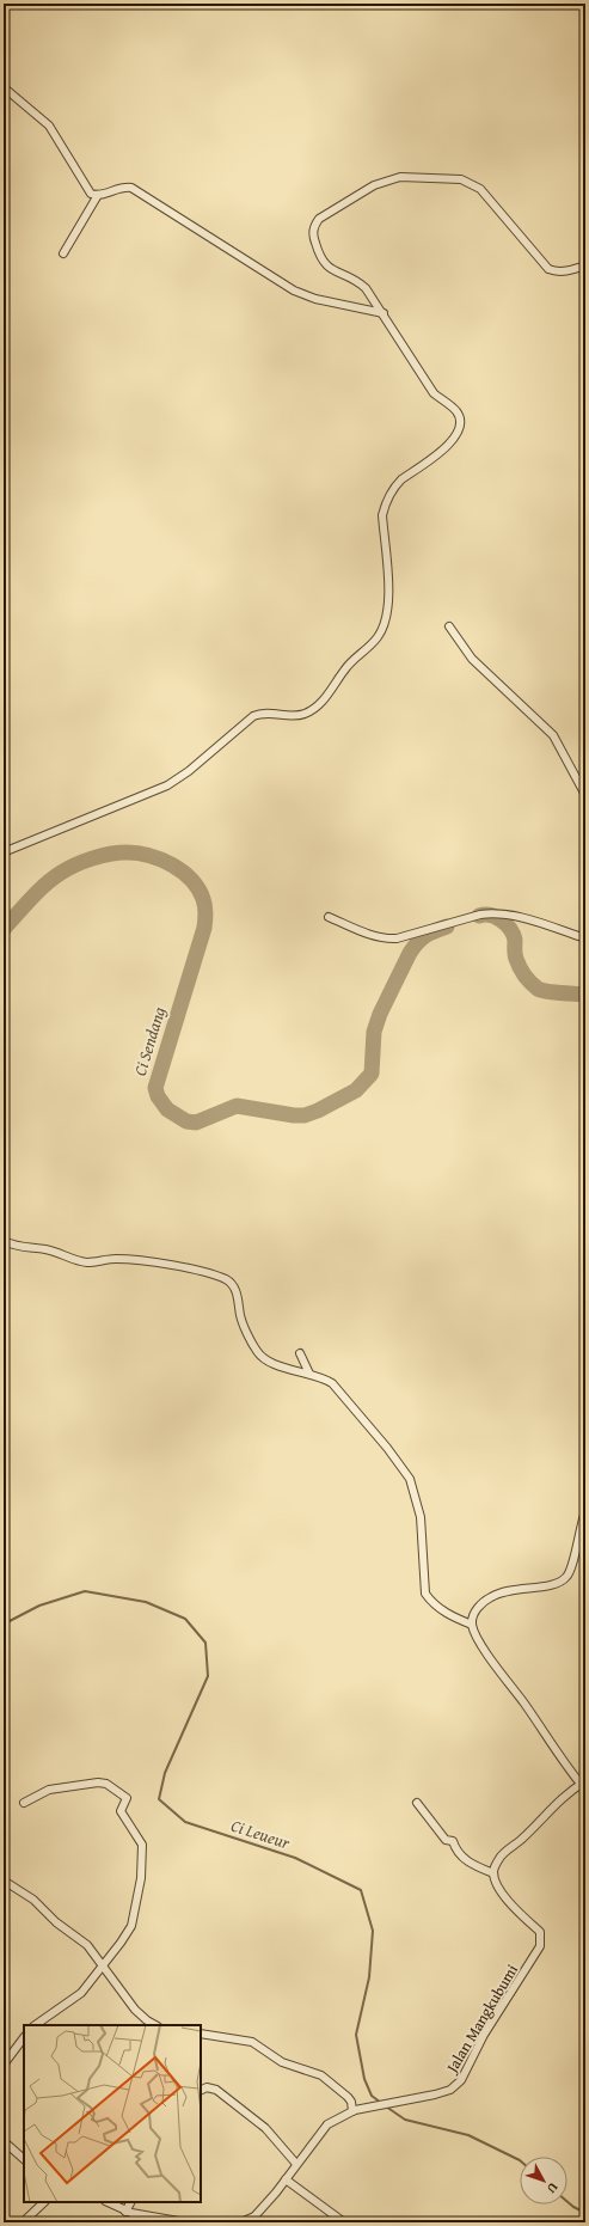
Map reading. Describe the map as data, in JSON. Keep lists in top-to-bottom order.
{
  "streets": {
    "street": ["Jalan Mangkubumi"]
  },
  "water": ["Ci Sendang", "Ci Leueur"],
  "north": "bottom right"
}
